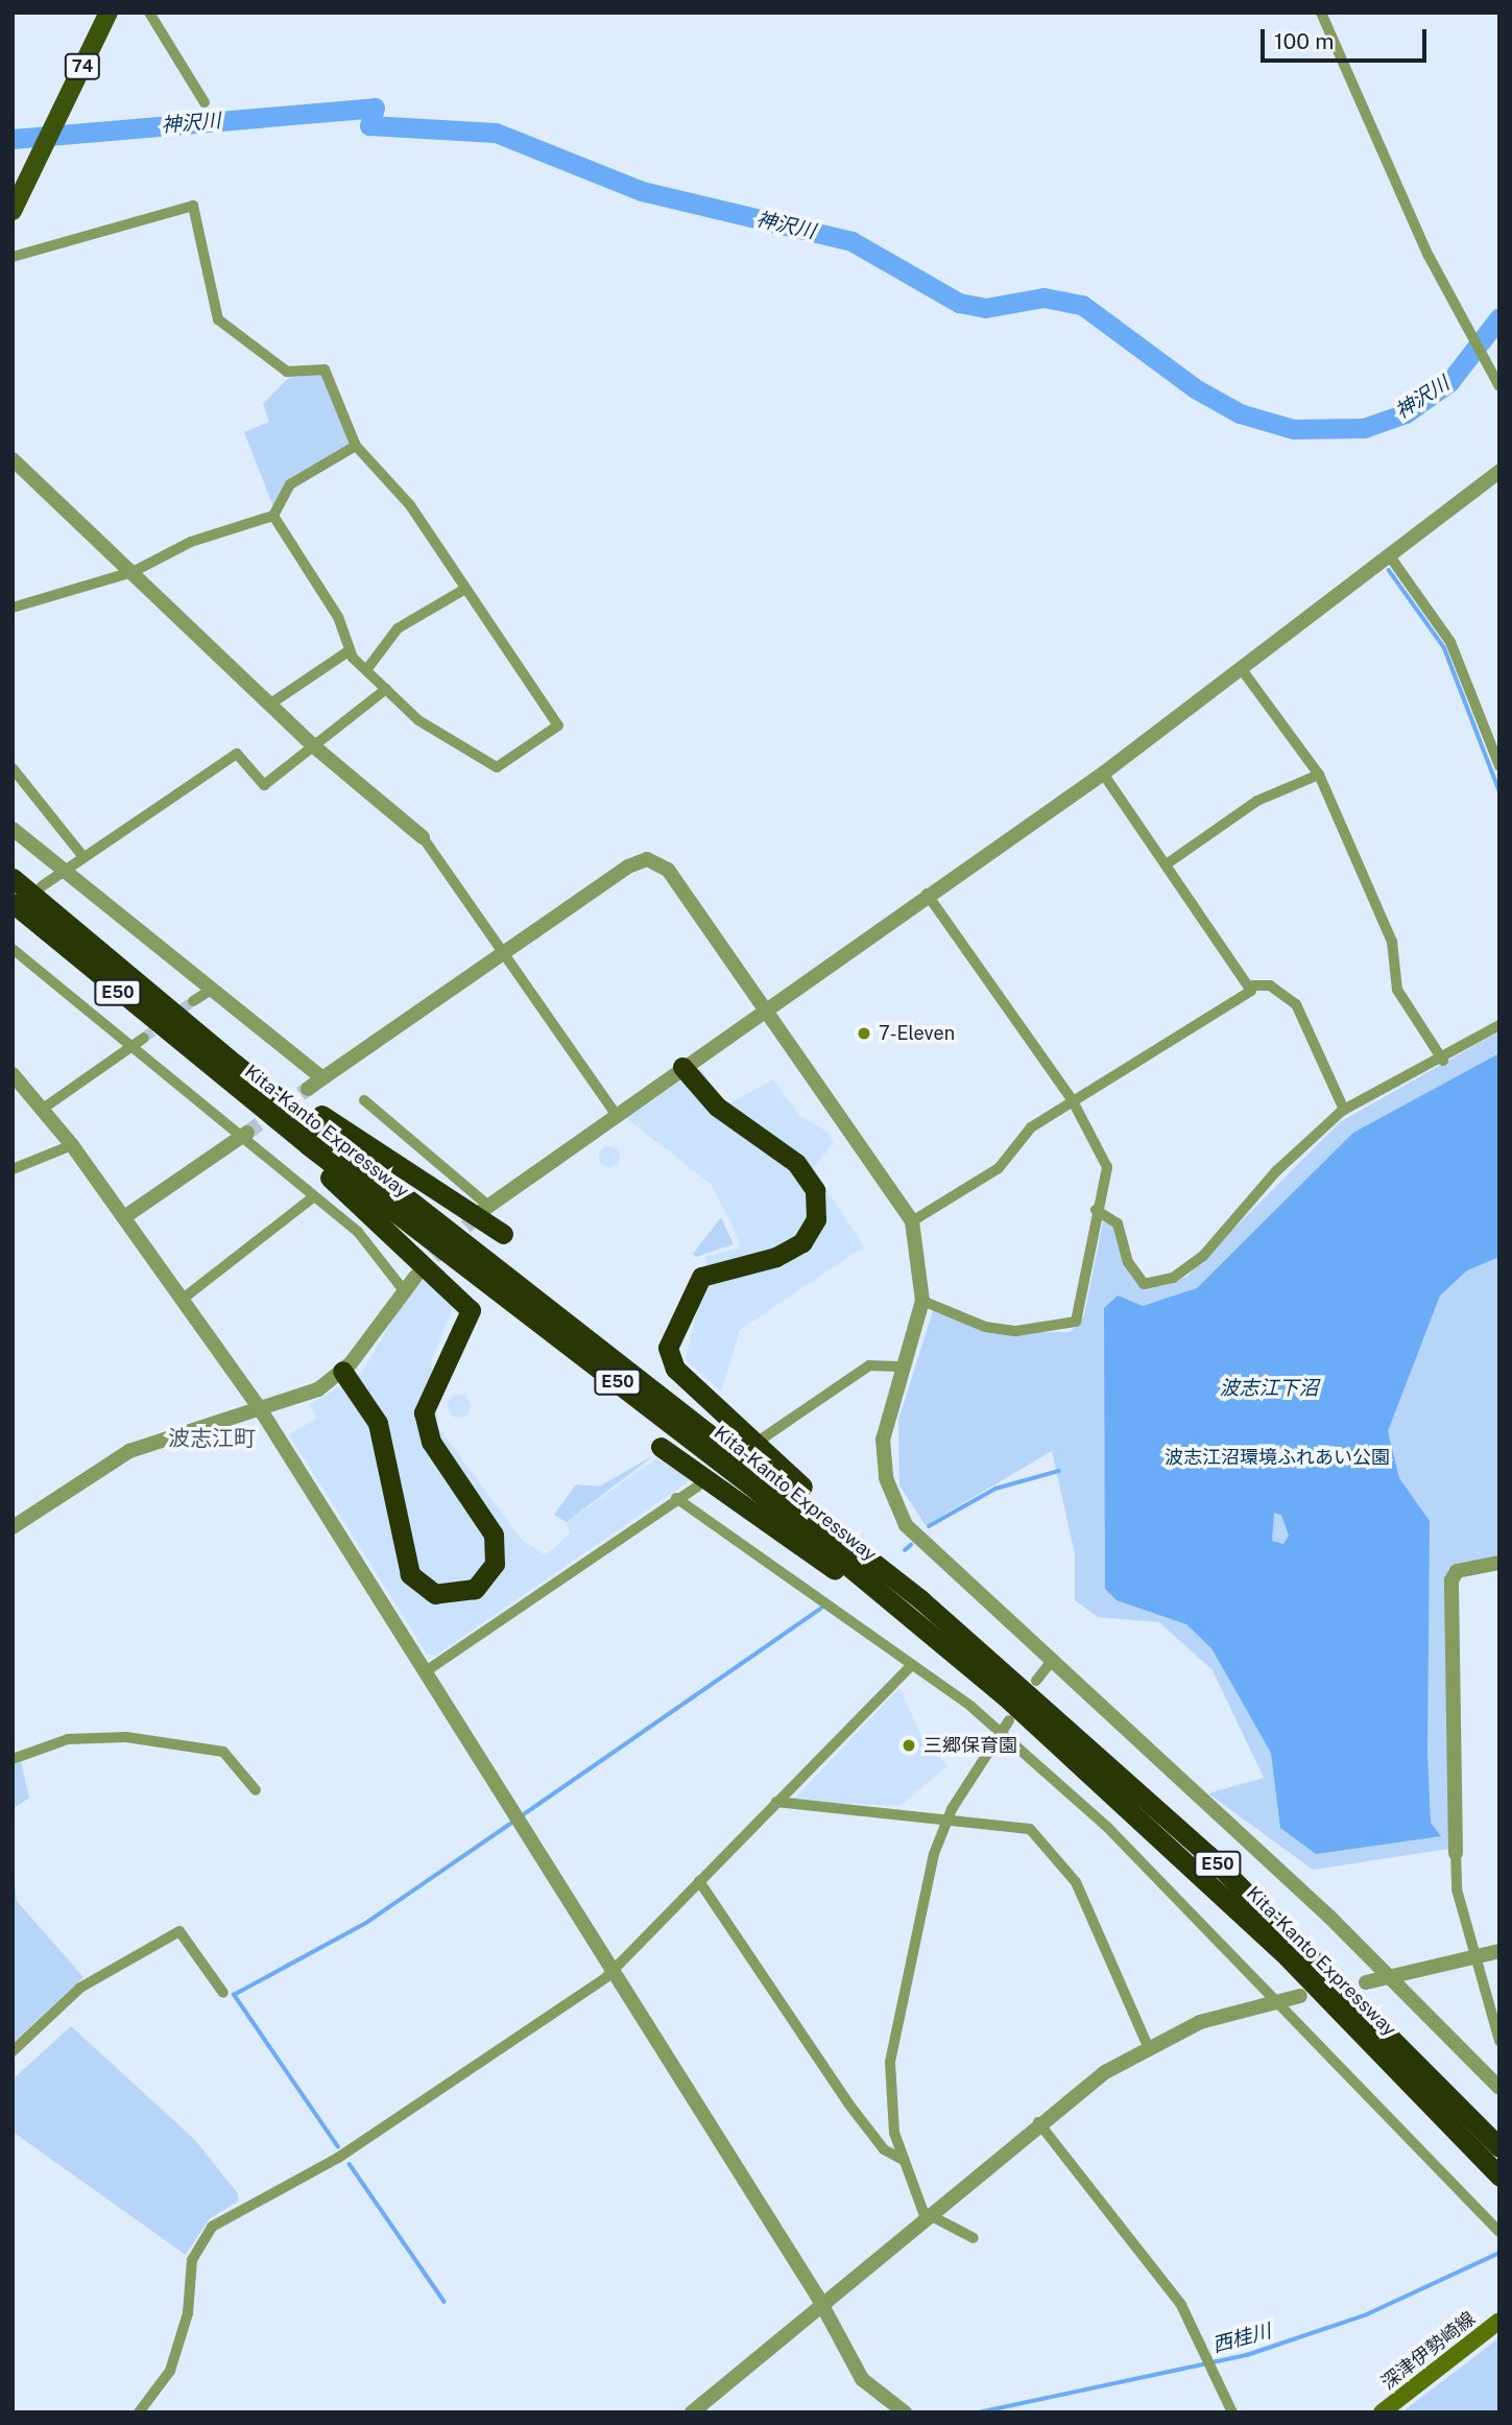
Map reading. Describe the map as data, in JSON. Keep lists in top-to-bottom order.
{
  "streets": {
    "highway": ["E50", "Kita-Kanto Expressway"],
    "main road": ["74", "深津伊勢崎線"]
  },
  "districts": ["波志江町"],
  "water": ["神沢川", "波志江下沼", "西桂川"],
  "parks": ["波志江沼環境ふれあい公園"],
  "places": ["7-Eleven", "三郷保育園"],
  "scale_bar": "100 m"
}
